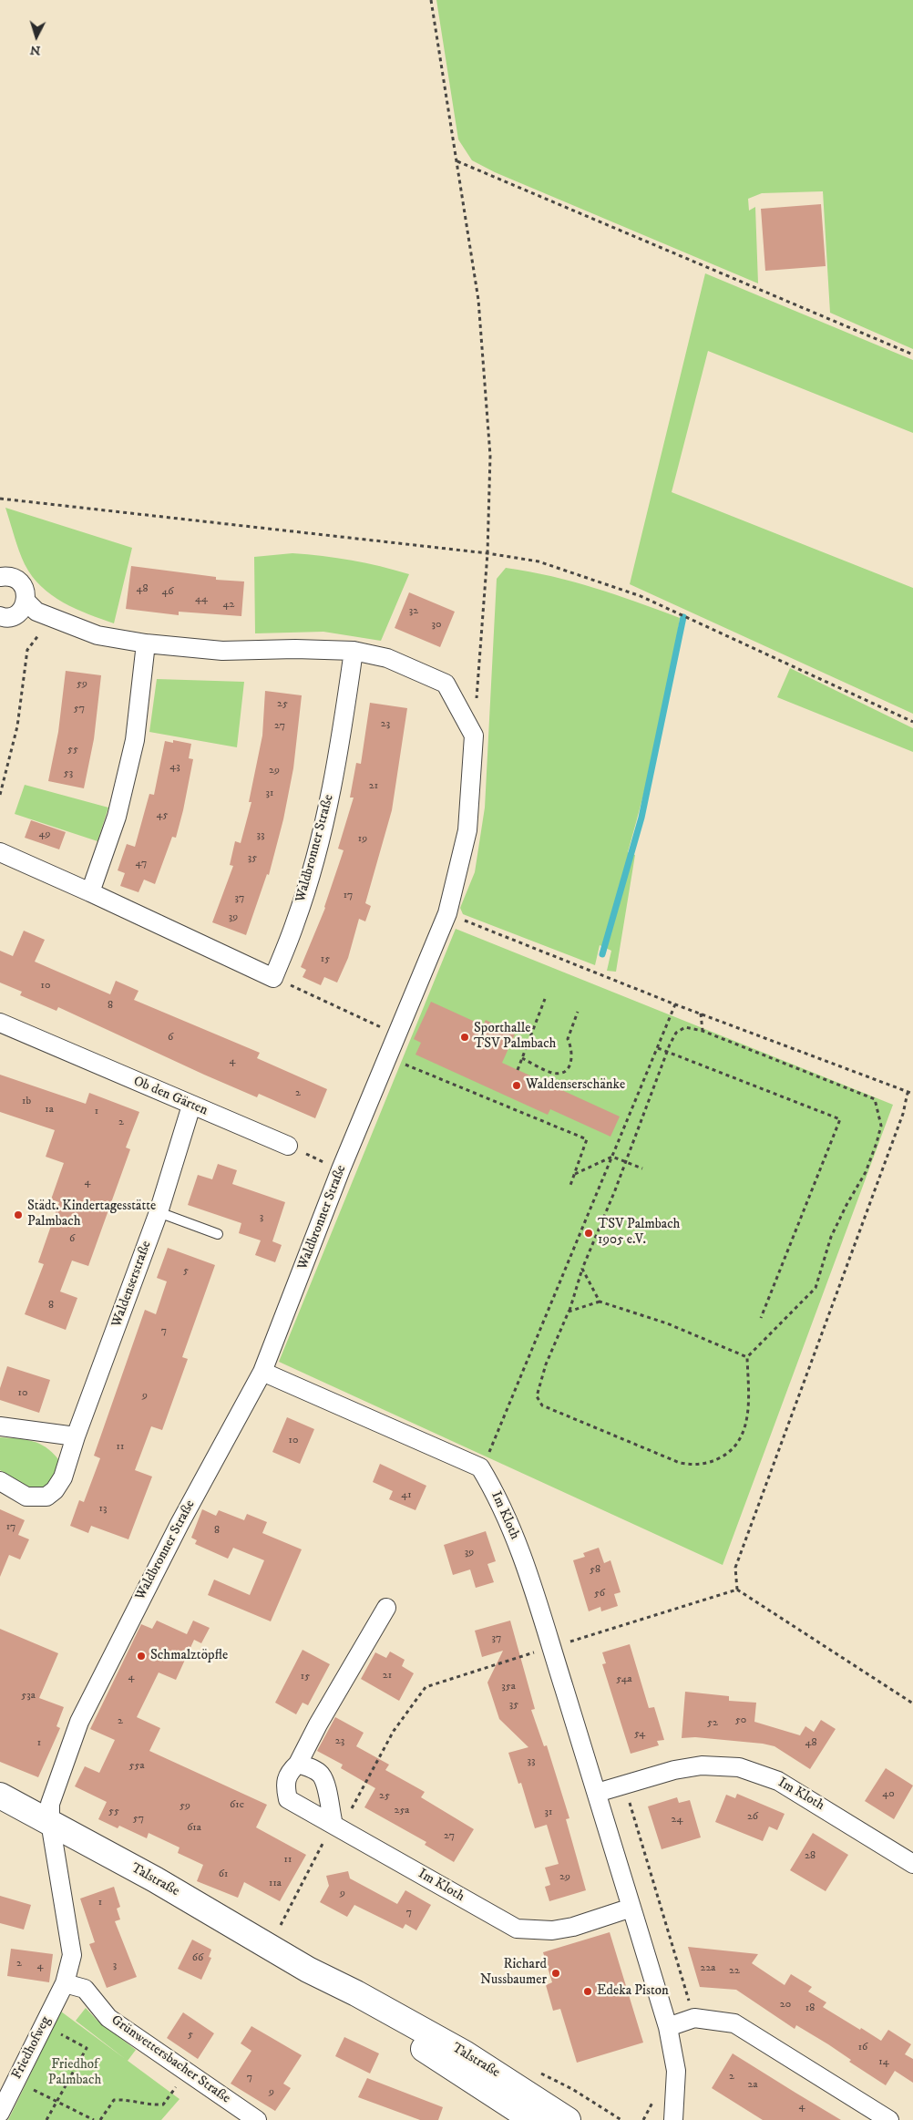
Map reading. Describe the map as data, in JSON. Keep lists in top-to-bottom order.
{
  "streets": {
    "main road": ["Talstraße"],
    "street": [
      "Waldbronner Straße",
      "Ob den Gärten",
      "Waldenserstraße",
      "Im Kloth",
      "Friedhofweg",
      "Grünwettersbacher Straße"
    ]
  },
  "crossings": [
    ["Waldbronner Straße", "Im Kloth"],
    ["Waldbronner Straße", "Talstraße"],
    ["Ob den Gärten", "Waldenserstraße"],
    ["Friedhofweg", "Grünwettersbacher Straße"]
  ],
  "parks": ["Friedhof Palmbach"],
  "places": [
    "Sporthalle TSV Palmbach",
    "Waldenserschänke",
    "Städt. Kindertagesstätte Palmbach",
    "TSV Palmbach 1905 e.V.",
    "Schmalztöpfle",
    "Richard Nussbaumer",
    "Edeka Piston"
  ],
  "house_numbers": [
    "48",
    "46",
    "44",
    "42",
    "32",
    "30",
    "59",
    "25",
    "57",
    "23",
    "27",
    "55",
    "43",
    "29",
    "53",
    "21",
    "31",
    "45",
    "49",
    "33",
    "19",
    "35",
    "47",
    "17",
    "37",
    "39",
    "15",
    "10",
    "8",
    "6",
    "4",
    "2",
    "1b",
    "1a",
    "1",
    "2",
    "4",
    "3",
    "6",
    "5",
    "8",
    "7",
    "10",
    "9",
    "10",
    "11",
    "41",
    "13",
    "17",
    "8",
    "39",
    "58",
    "56",
    "37",
    "21",
    "15",
    "4",
    "54a",
    "35a",
    "53a",
    "35",
    "50",
    "2",
    "52",
    "54",
    "23",
    "1",
    "48",
    "33",
    "55a",
    "40",
    "25",
    "61c",
    "59",
    "25a",
    "55",
    "31",
    "26",
    "57",
    "24",
    "61a",
    "27",
    "28",
    "11",
    "61",
    "29",
    "11a",
    "9",
    "1",
    "7",
    "66",
    "2",
    "3",
    "4",
    "22a",
    "22",
    "20",
    "18",
    "5",
    "16",
    "14",
    "2",
    "7",
    "2a",
    "9",
    "4"
  ],
  "north": "bottom"
}
